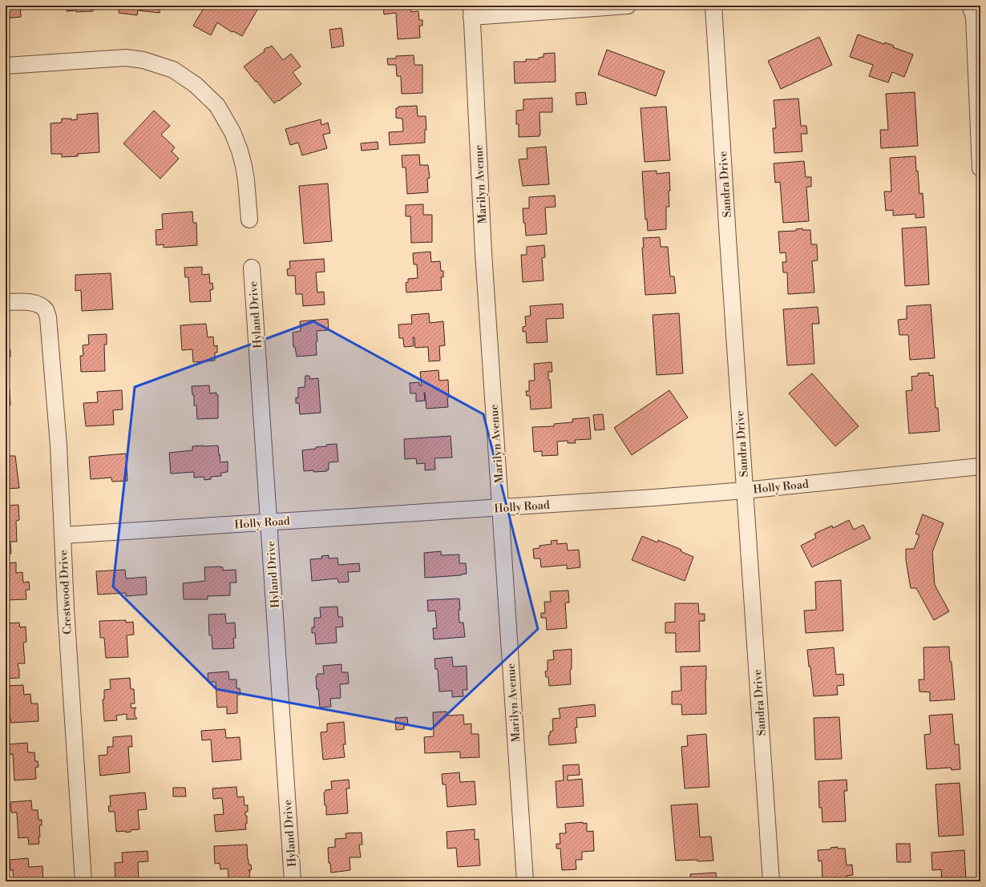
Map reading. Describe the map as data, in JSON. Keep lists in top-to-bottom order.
{
  "streets": {
    "street": [
      "Marilyn Avenue",
      "Sandra Drive",
      "Hyland Drive",
      "Holly Road",
      "Crestwood Drive"
    ]
  },
  "crossings": [
    ["Marilyn Avenue", "Holly Road"],
    ["Sandra Drive", "Holly Road"],
    ["Hyland Drive", "Holly Road"],
    ["Holly Road", "Crestwood Drive"]
  ]
}
